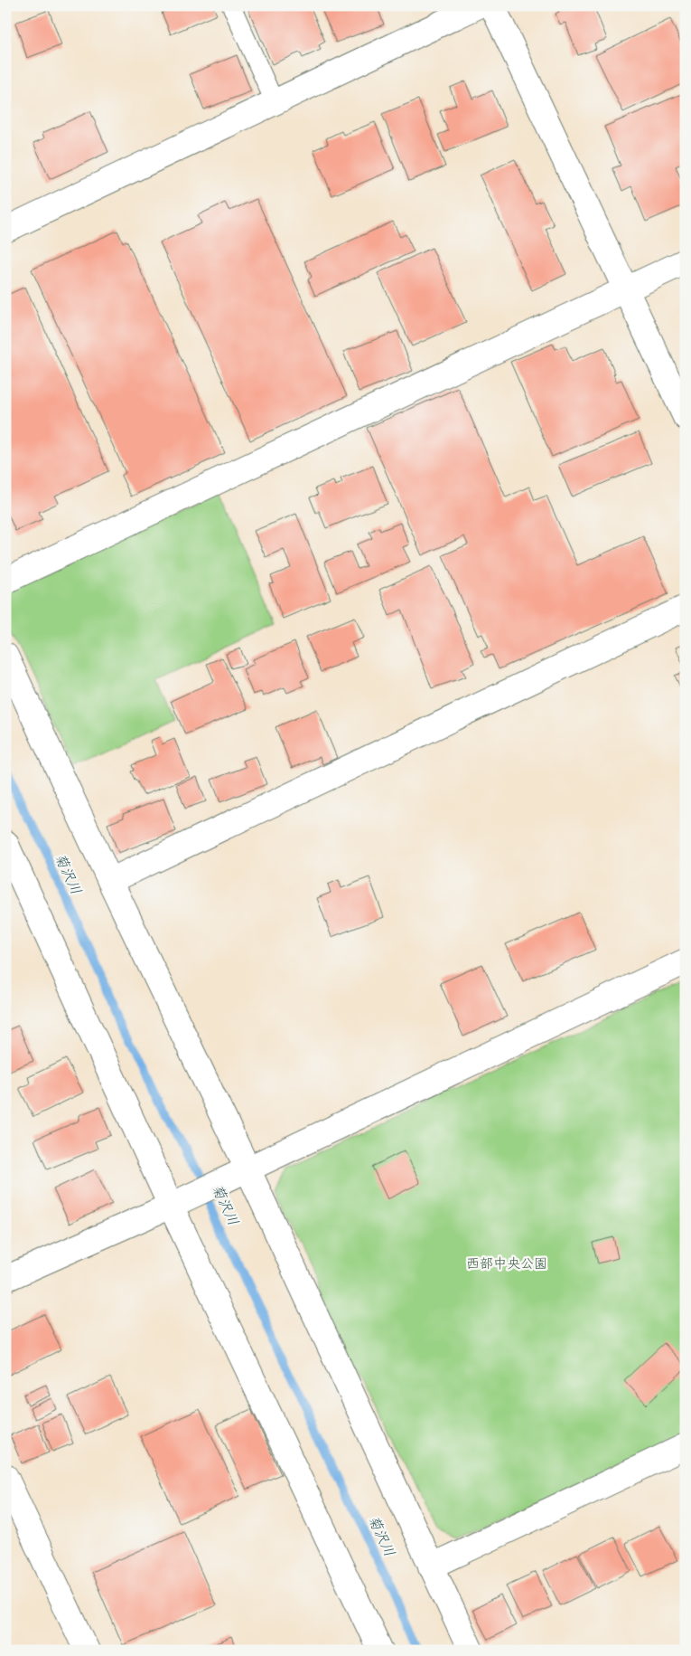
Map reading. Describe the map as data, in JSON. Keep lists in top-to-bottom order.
{
  "water": ["菊沢川"],
  "parks": ["西部中央公園"]
}
